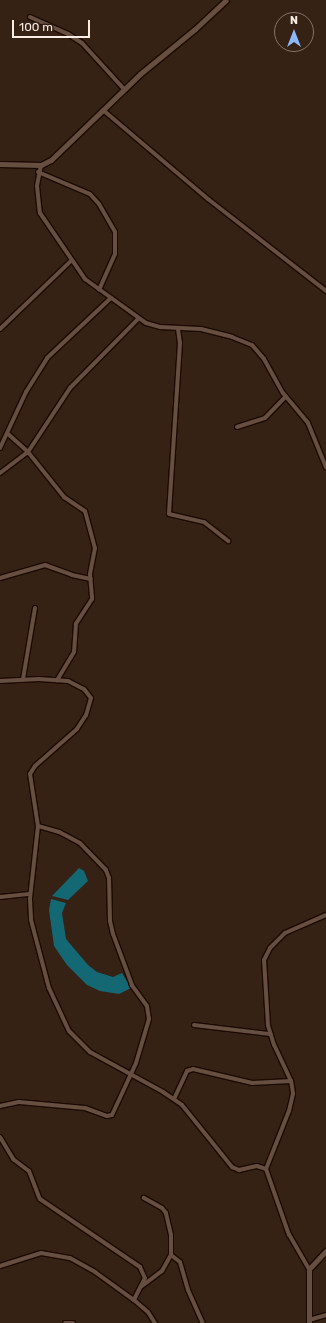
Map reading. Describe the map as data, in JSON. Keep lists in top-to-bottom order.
{
  "scale_bar": "100 m",
  "north": "top"
}
